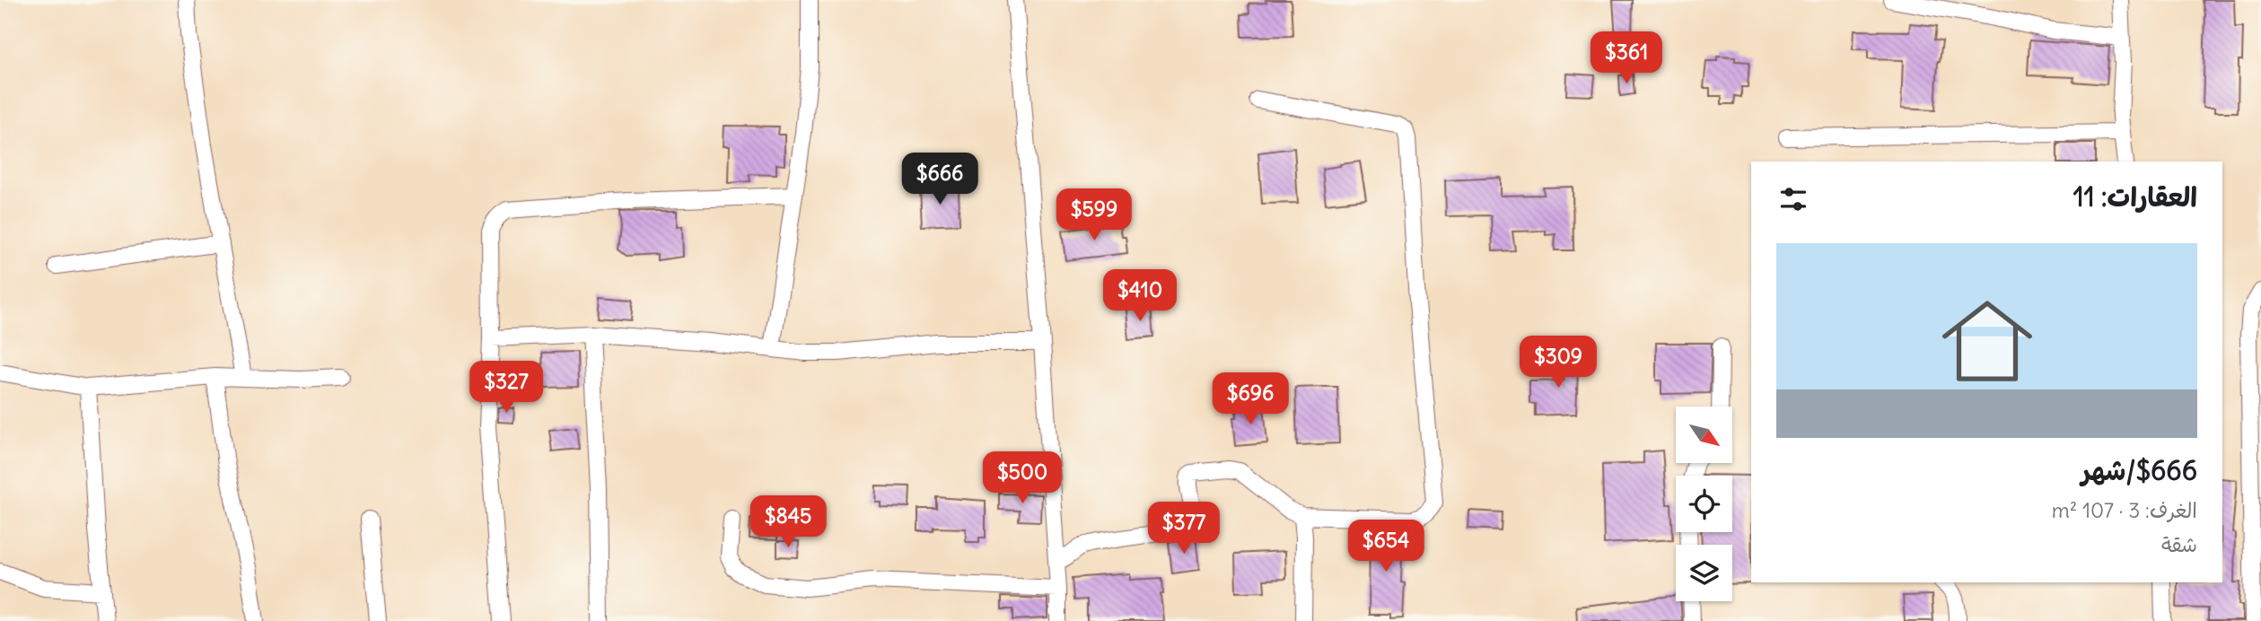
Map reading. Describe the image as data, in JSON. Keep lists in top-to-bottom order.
{
  "north": "bottom right",
  "page": {
    "price": [
      "$361",
      "$666",
      "$599",
      "$410",
      "$309",
      "$327",
      "$696",
      "$500",
      "$845",
      "$377",
      "$654"
    ],
    "heading": "العقارات: 11",
    "list": [
      {
        "name": "$666/شهر",
        "note": "الغرف: 3 · 107 m² · شقة"
      }
    ]
  }
}
